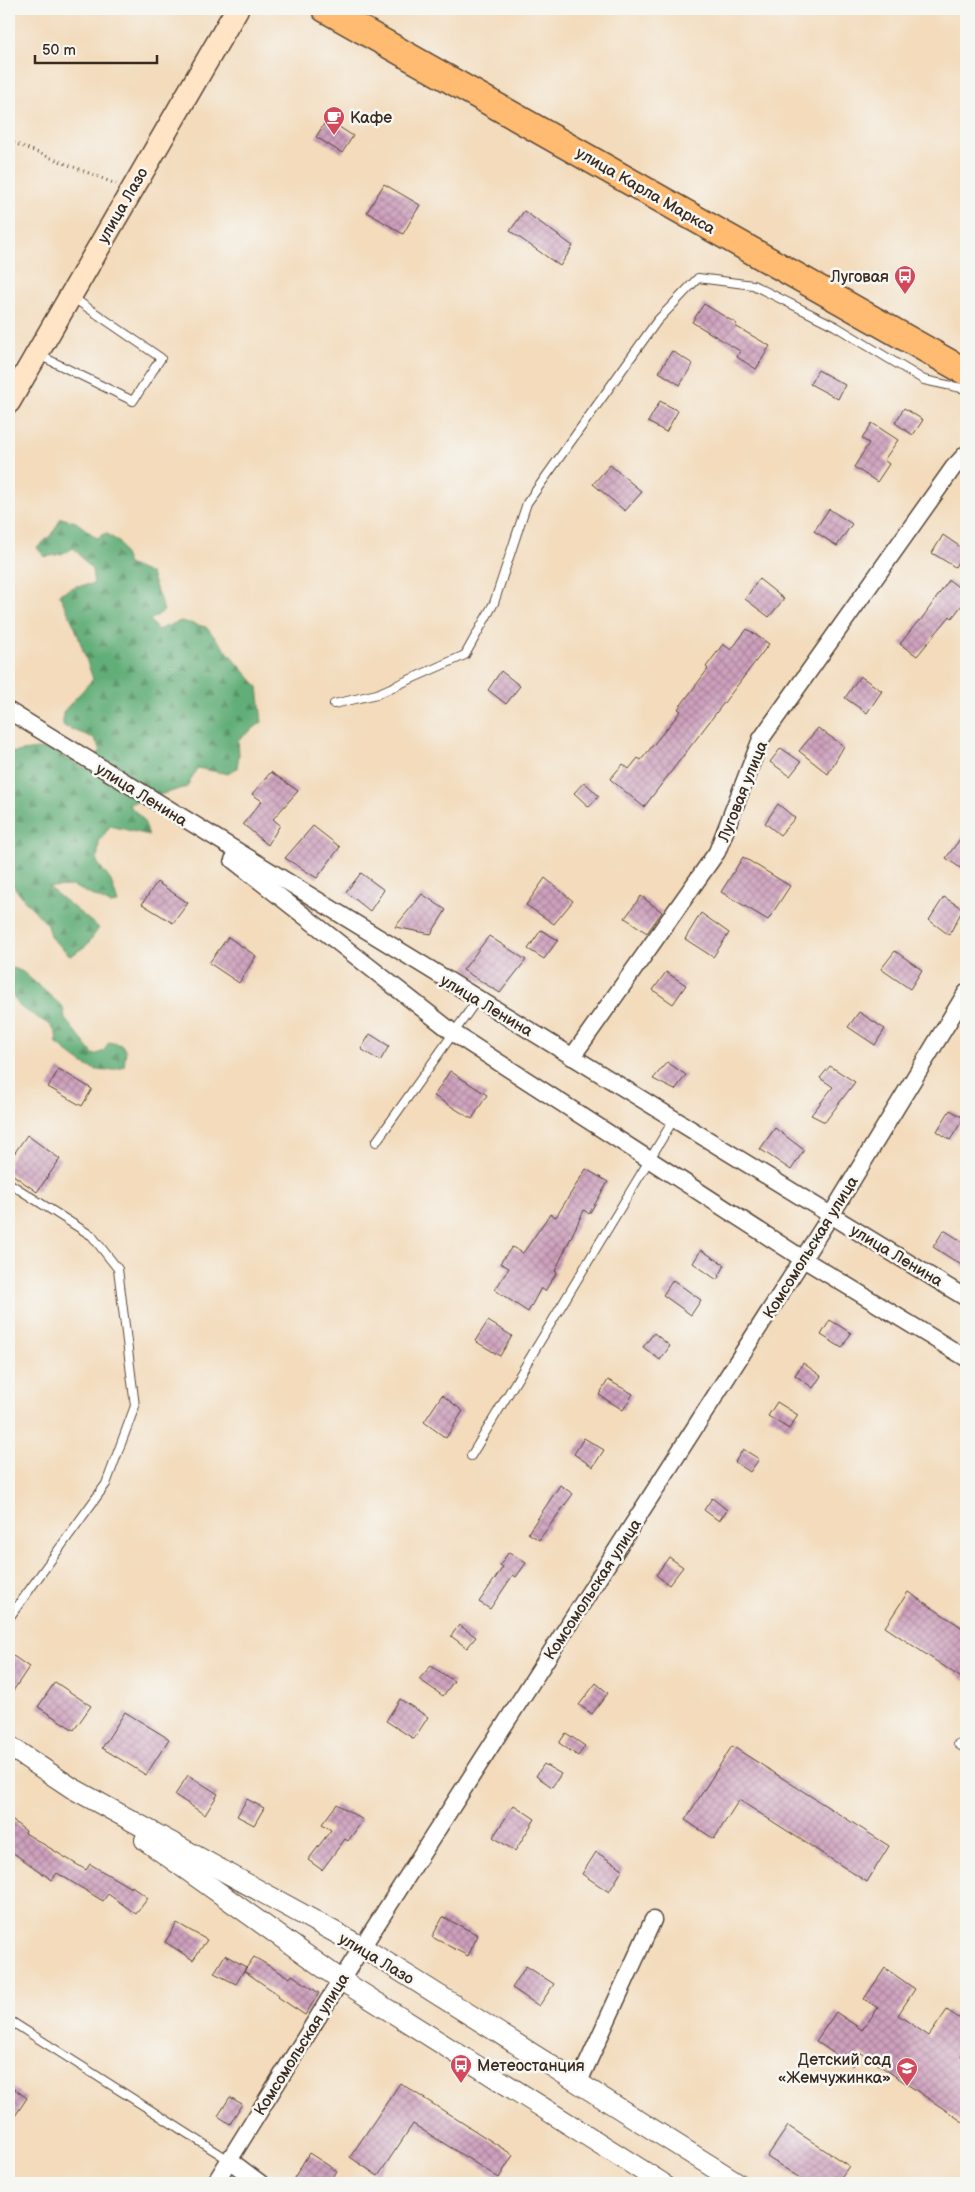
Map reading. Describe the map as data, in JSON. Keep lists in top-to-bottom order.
{
  "streets": {
    "highway": ["улица Карла Маркса"],
    "main road": ["улица Лазо"],
    "street": ["Луговая улица", "улица Ленина", "Комсомольская улица"]
  },
  "crossings": [
    ["улица Лазо", "Комсомольская улица"],
    ["Луговая улица", "улица Ленина"],
    ["улица Ленина", "Комсомольская улица"]
  ],
  "places": {
    "cafe": ["Кафе"],
    "bus stop": ["Луговая", "Метеостанция"],
    "school or university": ["Детский сад «Жемчужинка»"]
  },
  "scale_bar": "50 m"
}
